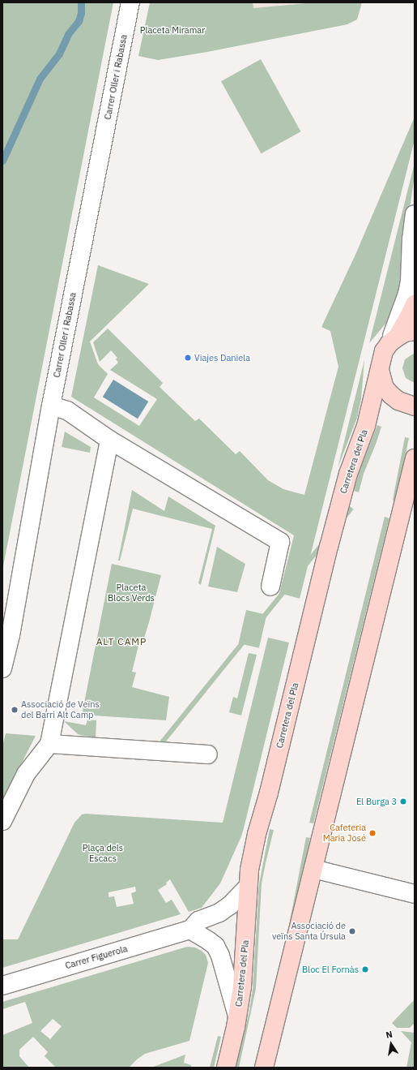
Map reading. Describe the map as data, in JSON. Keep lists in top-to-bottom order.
{
  "streets": {
    "main road": ["Carretera del Pla"],
    "street": ["Carrer Oller i Rabassa", "Carrer Figuerola"]
  },
  "crossings": [
    ["Carretera del Pla", "Carrer Figuerola"]
  ],
  "districts": ["ALT CAMP"],
  "parks": ["Placeta Miramar", "Placeta Blocs Verds", "Plaça dels Escacs"],
  "places": [
    "Viajes Daniela",
    "Associació de Veïns del Barri Alt Camp",
    "El Burga 3",
    "Cafeteria Maria José",
    "Associació de veïns Santa Úrsula",
    "Bloc El Fornàs"
  ],
  "north": "top"
}
